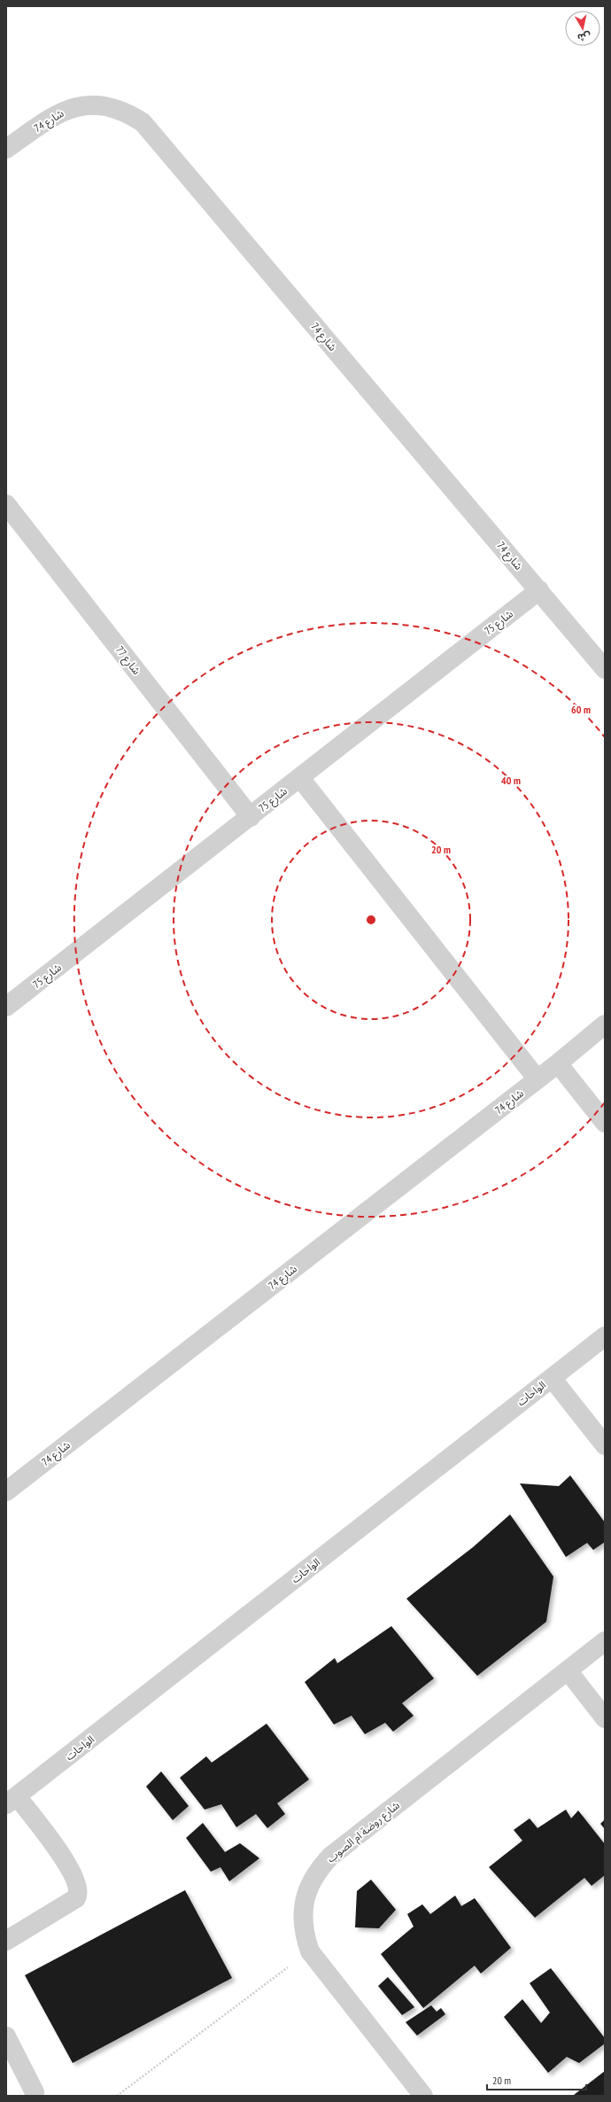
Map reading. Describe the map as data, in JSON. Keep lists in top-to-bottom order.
{
  "streets": {
    "street": [
      "شارع 74",
      "شارع 75",
      "شارع 77",
      "الواحات",
      "شارع روضة ام الصوب"
    ]
  },
  "crossings": [
    ["شارع 74", "شارع 75"],
    ["شارع 75", "شارع 77"]
  ],
  "scale_bar": "20 m",
  "north": "bottom",
  "rings": ["60 m", "40 m", "20 m"]
}
